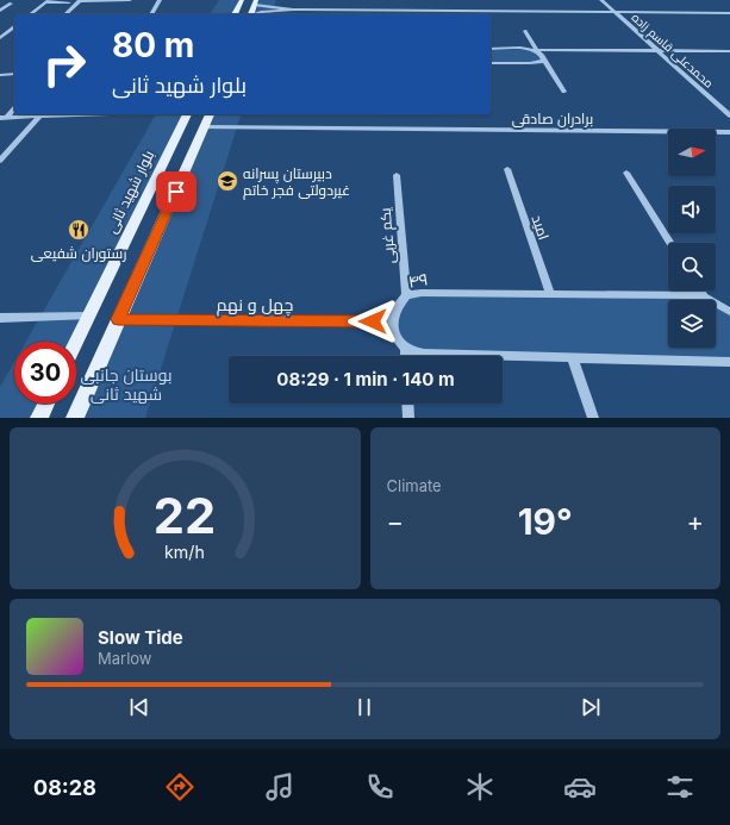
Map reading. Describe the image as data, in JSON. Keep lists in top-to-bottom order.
{
  "streets": {
    "main road": ["بلوار شهید ثانی"],
    "street": [
      "محمدعلی قاسم زاده",
      "برادران صادقی",
      "امید",
      "یکم غربی",
      "۴۹",
      "چهل و نهم"
    ]
  },
  "crossings": [
    ["امید", "۴۹"],
    ["یکم غربی", "۴۹"],
    ["۴۹", "چهل و نهم"]
  ],
  "parks": ["بوستان جانبی شهید ثانی"],
  "places": {
    "school or university": ["دبیرستان پسرانه غیردولتی فجر خاتم"],
    "restaurant": ["رستوران شفیعی"]
  },
  "north": "right",
  "page": {
    "turn": ["80 m", "بلوار شهید ثانی"],
    "limit": "30",
    "trip": "08:29 · 1 min · 140 m",
    "tile": "Climate",
    "heat": ["−", "19°", "+"],
    "song": ["Slow Tide", "Marlow"],
    "tabs": "08:28",
    "gauge": ["22", "km/h"]
  }
}
